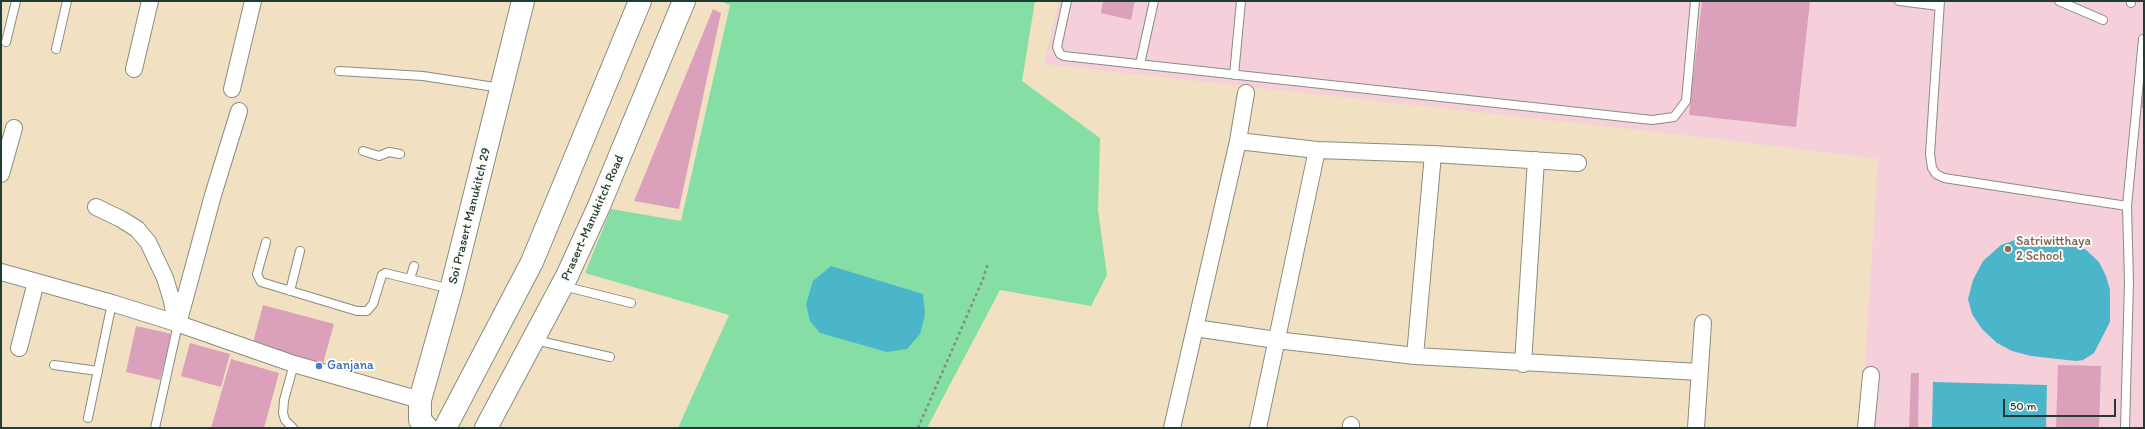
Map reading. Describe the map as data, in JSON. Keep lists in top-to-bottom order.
{
  "streets": {
    "main road": ["Soi Prasert Manukitch 29", "Prasert-Manukitch Road"]
  },
  "places": ["Satriwitthaya 2 School", "Ganjana"],
  "scale_bar": "50 m"
}
